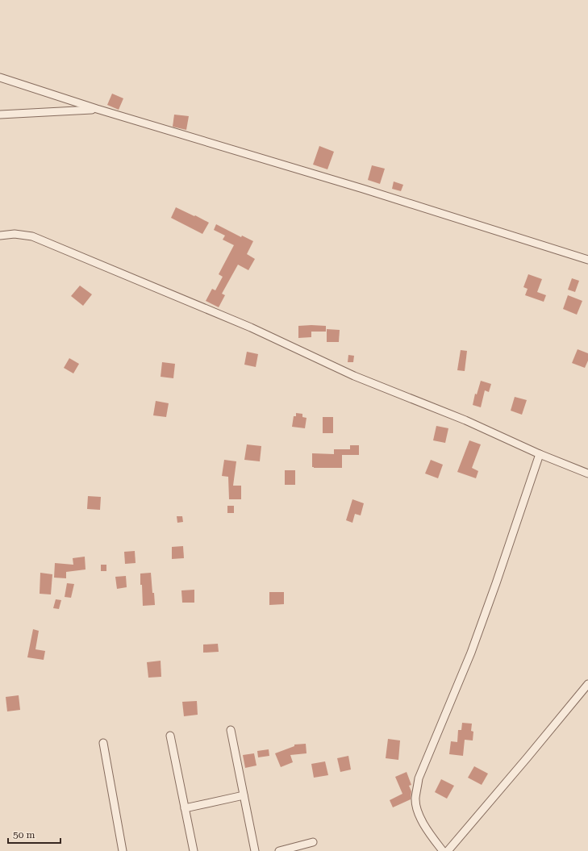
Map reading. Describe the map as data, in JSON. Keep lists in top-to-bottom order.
{
  "scale_bar": "50 m"
}
